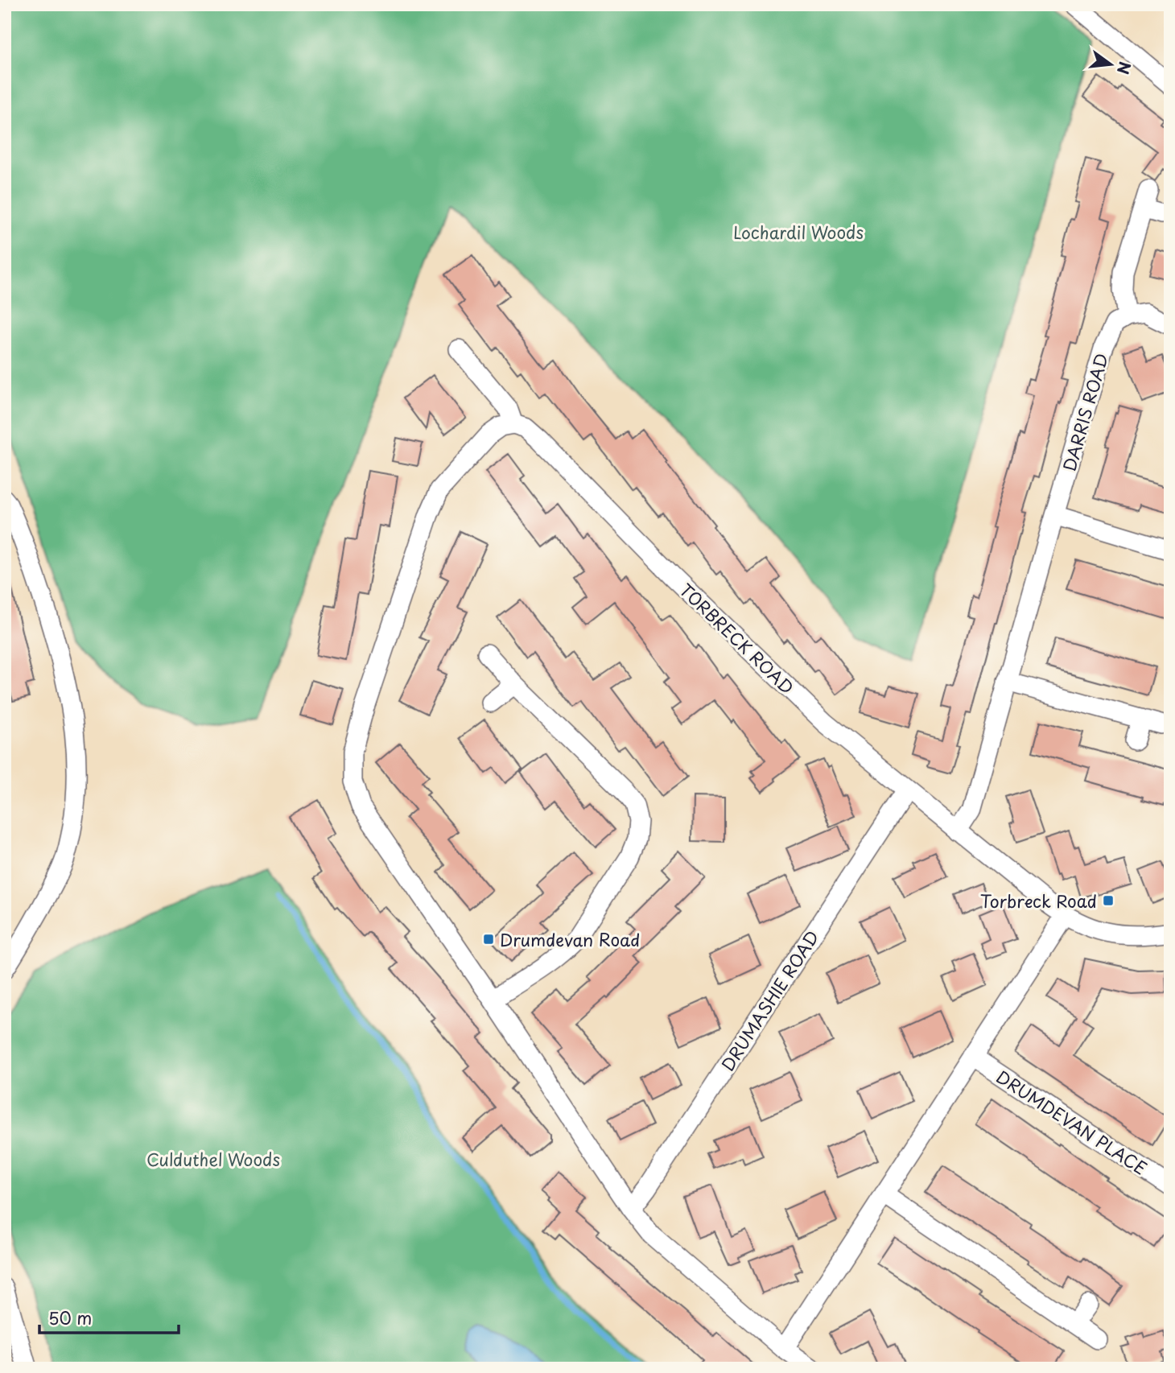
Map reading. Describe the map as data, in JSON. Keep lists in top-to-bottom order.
{
  "streets": {
    "street": [
      "DARRIS ROAD",
      "TORBRECK ROAD",
      "DRUMASHIE ROAD",
      "DRUMDEVAN PLACE"
    ]
  },
  "crossings": [
    ["DARRIS ROAD", "TORBRECK ROAD"],
    ["TORBRECK ROAD", "DRUMASHIE ROAD"]
  ],
  "parks": ["Lochardil Woods", "Culduthel Woods"],
  "places": {
    "transit": ["Torbreck Road", "Drumdevan Road"]
  },
  "scale_bar": "50 m",
  "north": "right"
}
